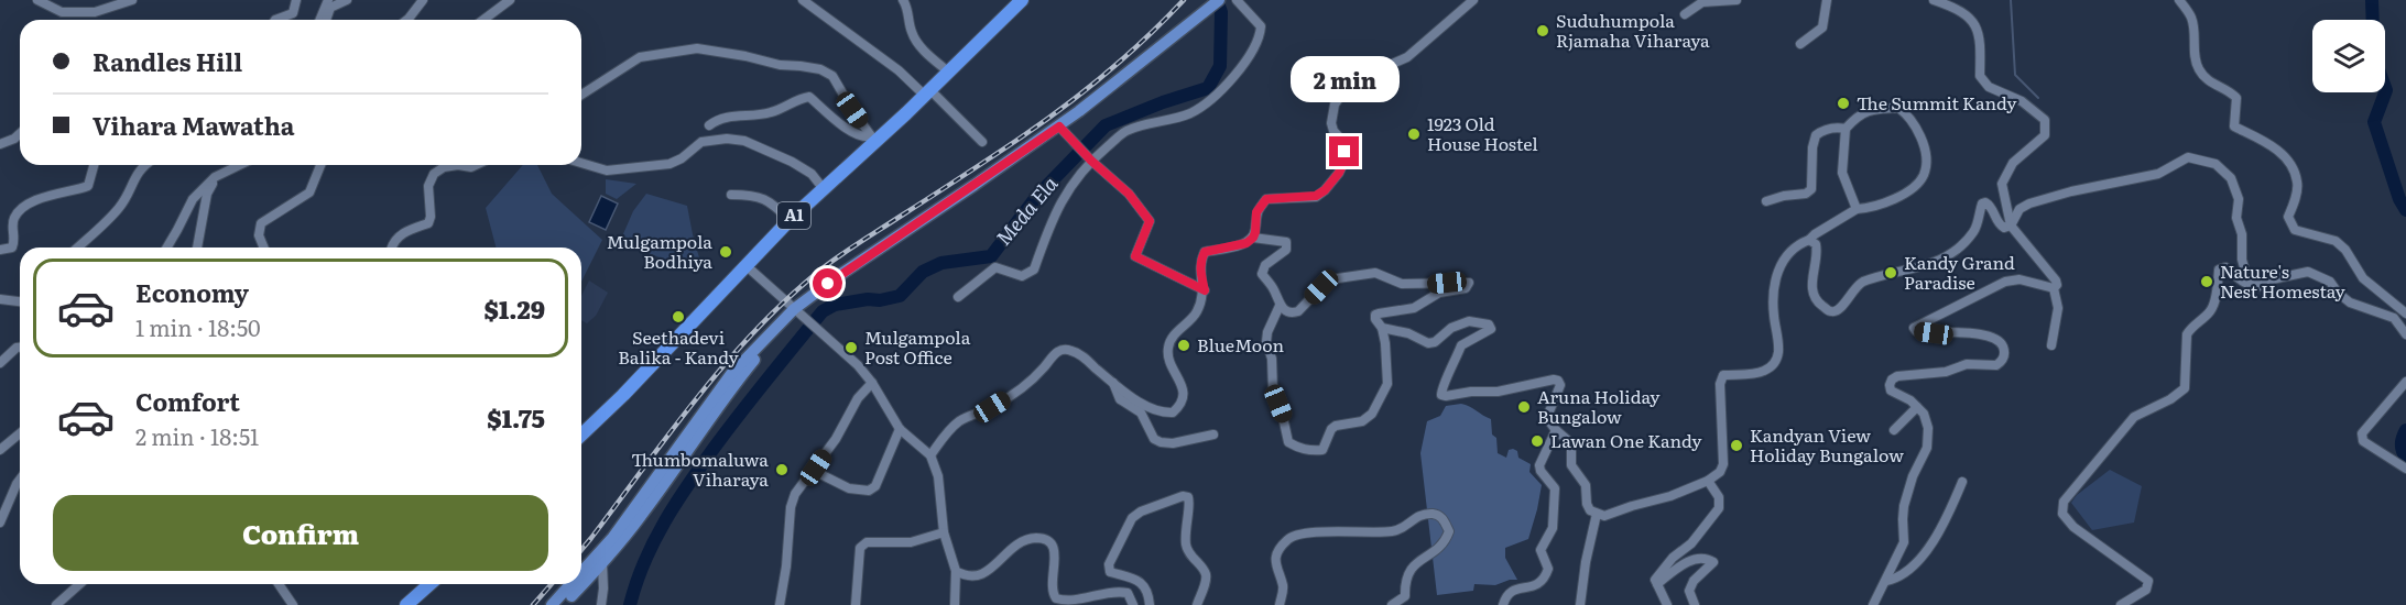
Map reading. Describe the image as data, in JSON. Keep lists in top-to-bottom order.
{
  "streets": {
    "highway": ["A1"]
  },
  "water": ["Meda Ela"],
  "places": [
    "Suduhumpola Rjamaha Viharaya",
    "The Summit Kandy",
    "1923 Old House Hostel",
    "Mulgampola Bodhiya",
    "Kandy Grand Paradise",
    "Nature's Nest Homestay",
    "Seethadevi Balika - Kandy",
    "BlueMoon",
    "Mulgampola Post Office",
    "Aruna Holiday Bungalow",
    "Lawan One Kandy",
    "Kandyan View Holiday Bungalow",
    "Thumbomaluwa Viharaya"
  ],
  "page": {
    "banner": ["Randles Hill", "Vihara Mawatha"],
    "bubble": "2 min",
    "list": [
      {
        "name": "Economy",
        "note": "1 min · 18:50",
        "value": "$1.29"
      },
      {
        "name": "Comfort",
        "note": "2 min · 18:51",
        "value": "$1.75"
      }
    ],
    "buttons": "Confirm"
  }
}
